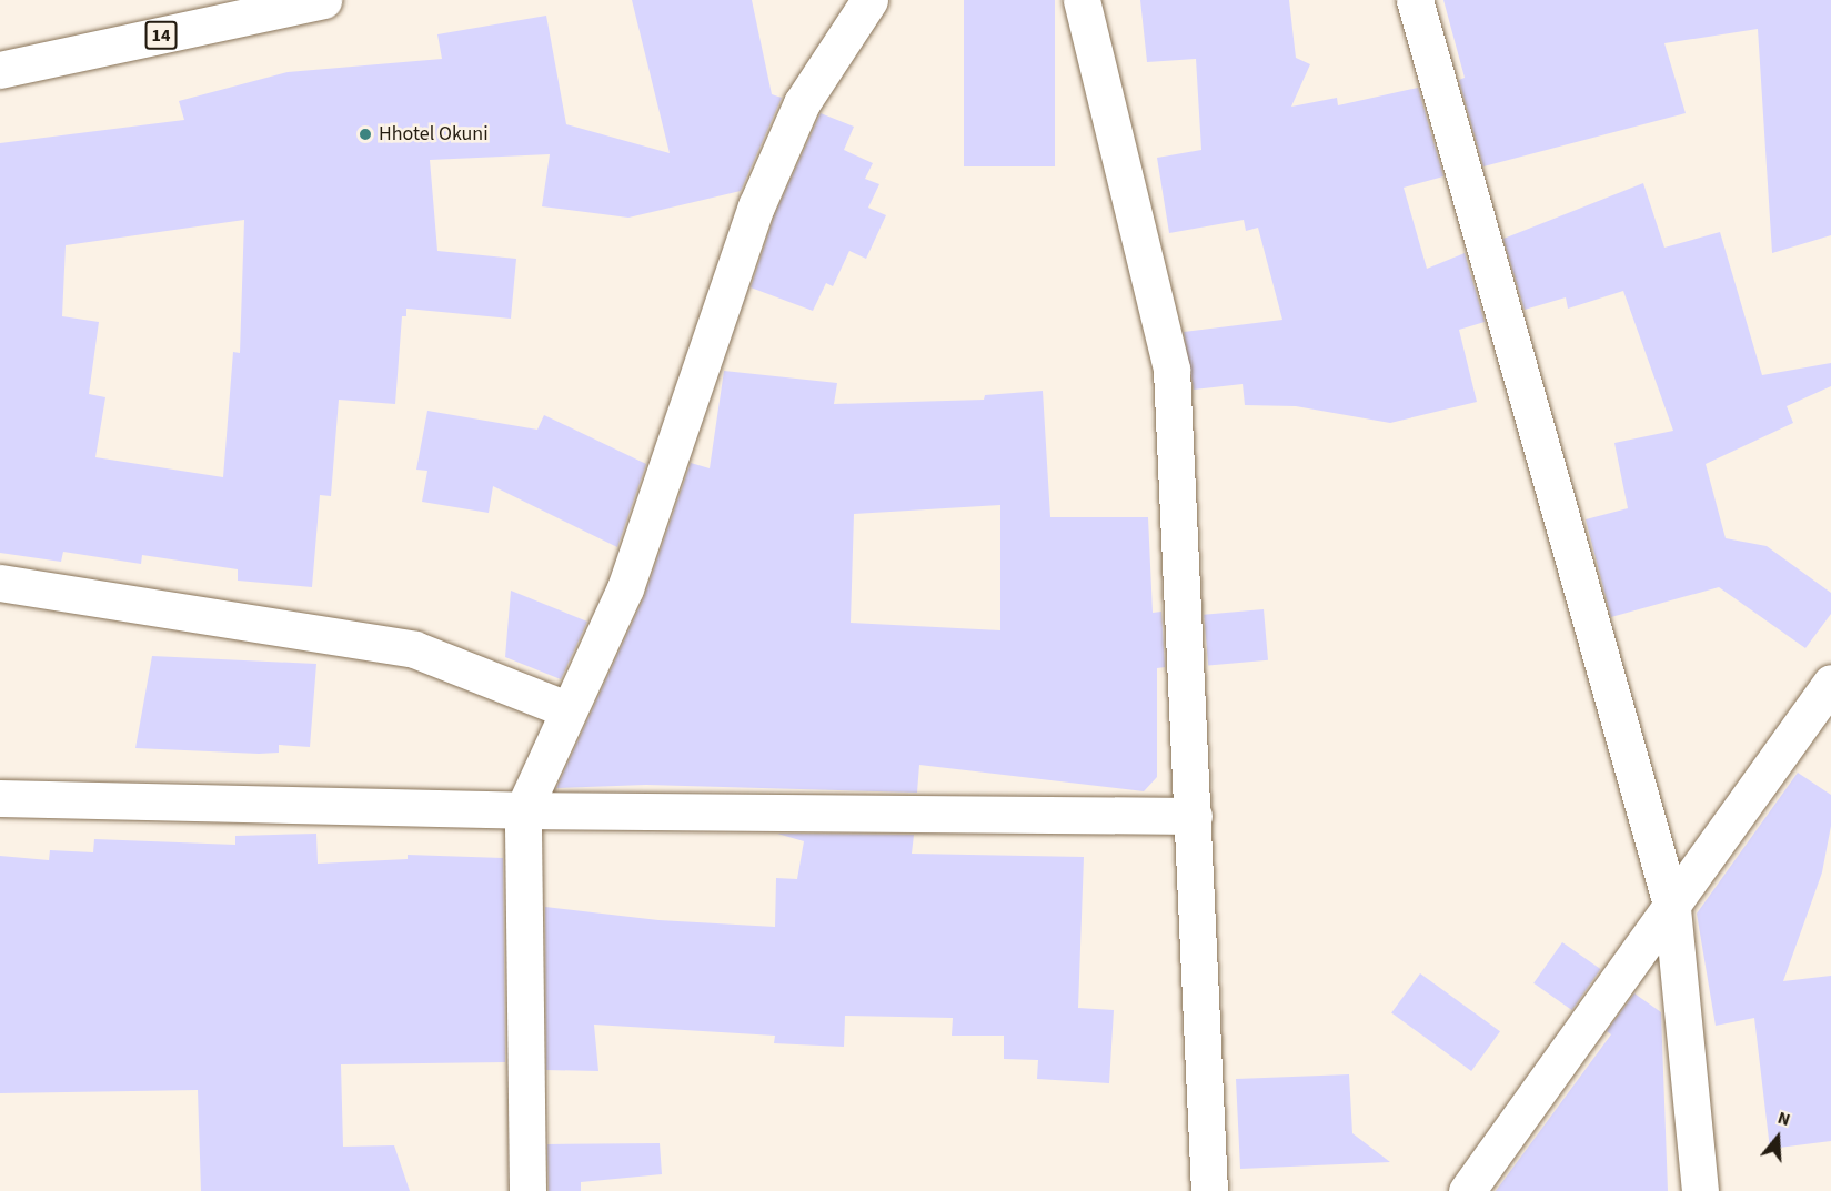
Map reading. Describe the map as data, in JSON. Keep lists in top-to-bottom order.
{
  "streets": {
    "street": ["14"]
  },
  "places": ["Hhotel Okuni"],
  "north": "top"
}
